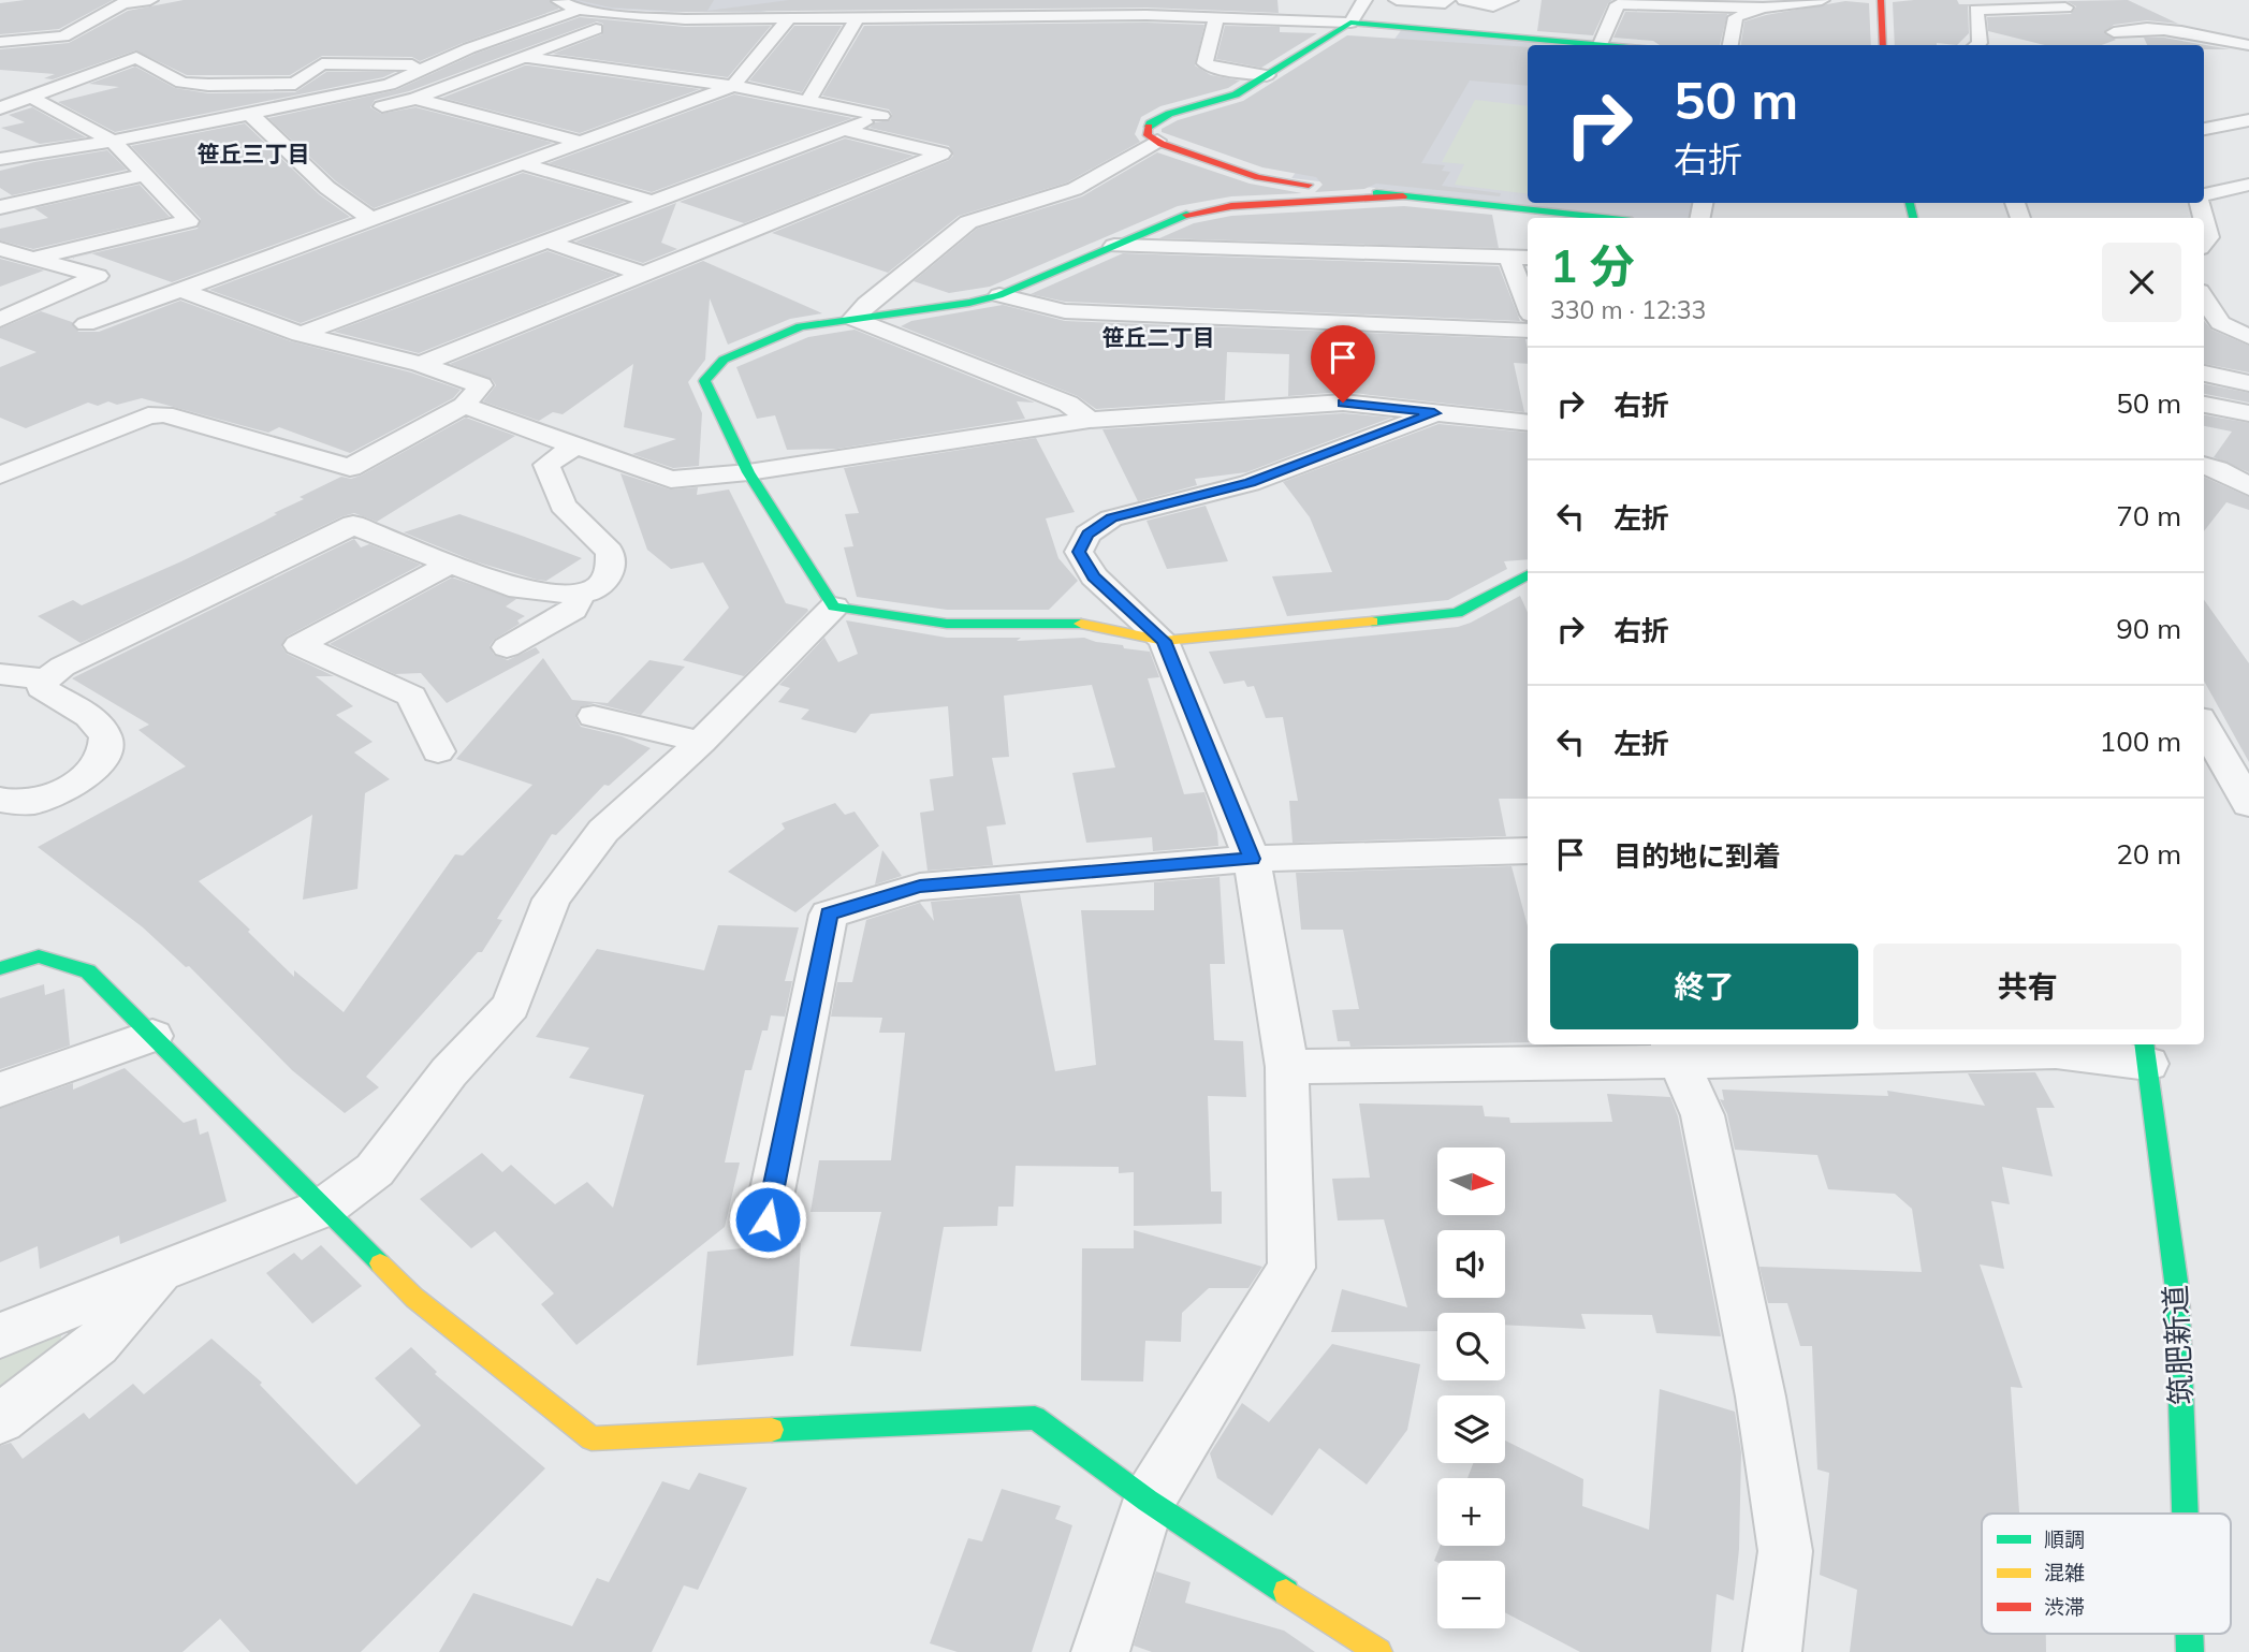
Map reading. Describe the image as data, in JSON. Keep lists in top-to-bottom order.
{
  "streets": {
    "street": ["筑肥新道"]
  },
  "districts": ["笹丘三丁目", "笹丘二丁目"],
  "legend": ["順調", "混雑", "渋滞"],
  "north": "right",
  "page": {
    "turn": ["50 m", "右折"],
    "heading": ["1 分", "330 m · 12:33"],
    "list": [
      {
        "name": "右折",
        "value": "50 m"
      },
      {
        "name": "左折",
        "value": "70 m"
      },
      {
        "name": "右折",
        "value": "90 m"
      },
      {
        "name": "左折",
        "value": "100 m"
      },
      {
        "name": "目的地に到着",
        "value": "20 m"
      }
    ],
    "buttons": ["終了", "共有"],
    "map_buttons": ["+", "−"]
  }
}
